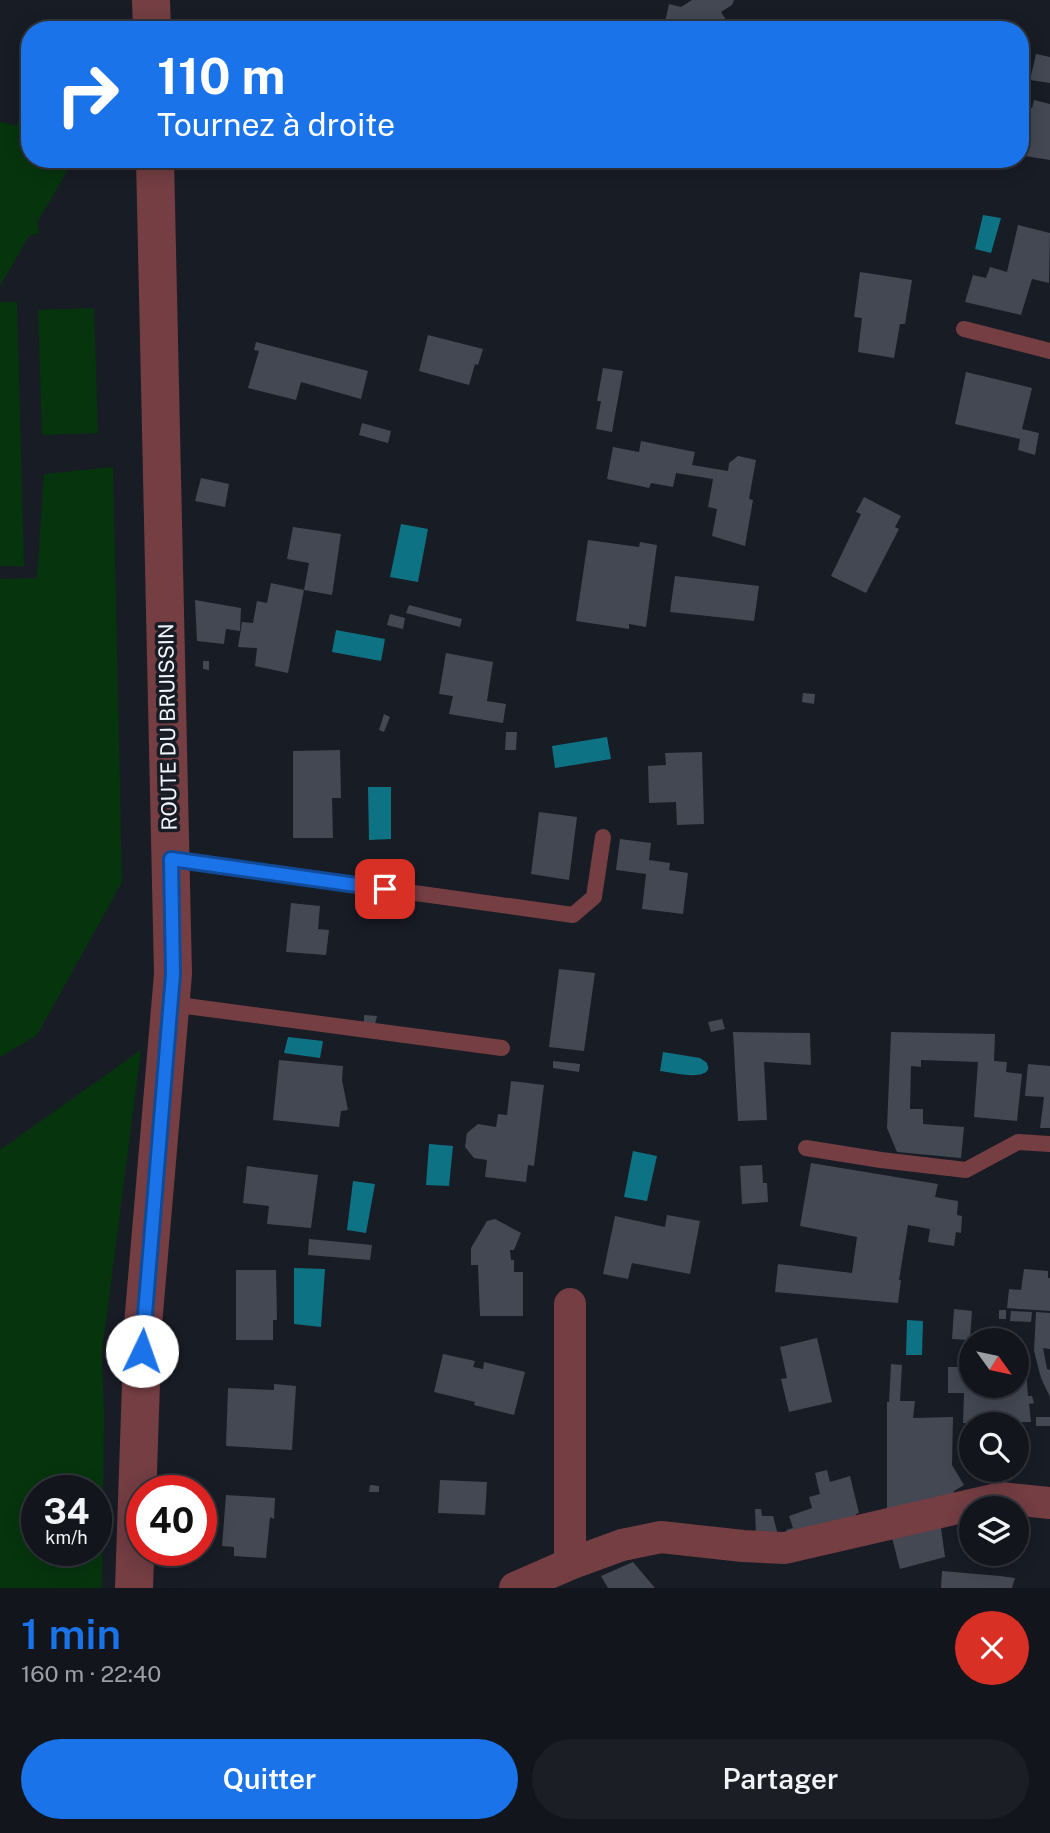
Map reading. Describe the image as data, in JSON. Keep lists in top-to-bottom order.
{
  "streets": {
    "street": ["ROUTE DU BRUISSIN"]
  },
  "north": "bottom right",
  "page": {
    "turn": ["110 m", "Tournez à droite"],
    "speed": "34 km/h",
    "limit": "40",
    "heading": ["1 min", "160 m · 22:40"],
    "buttons": ["Quitter", "Partager"]
  }
}
